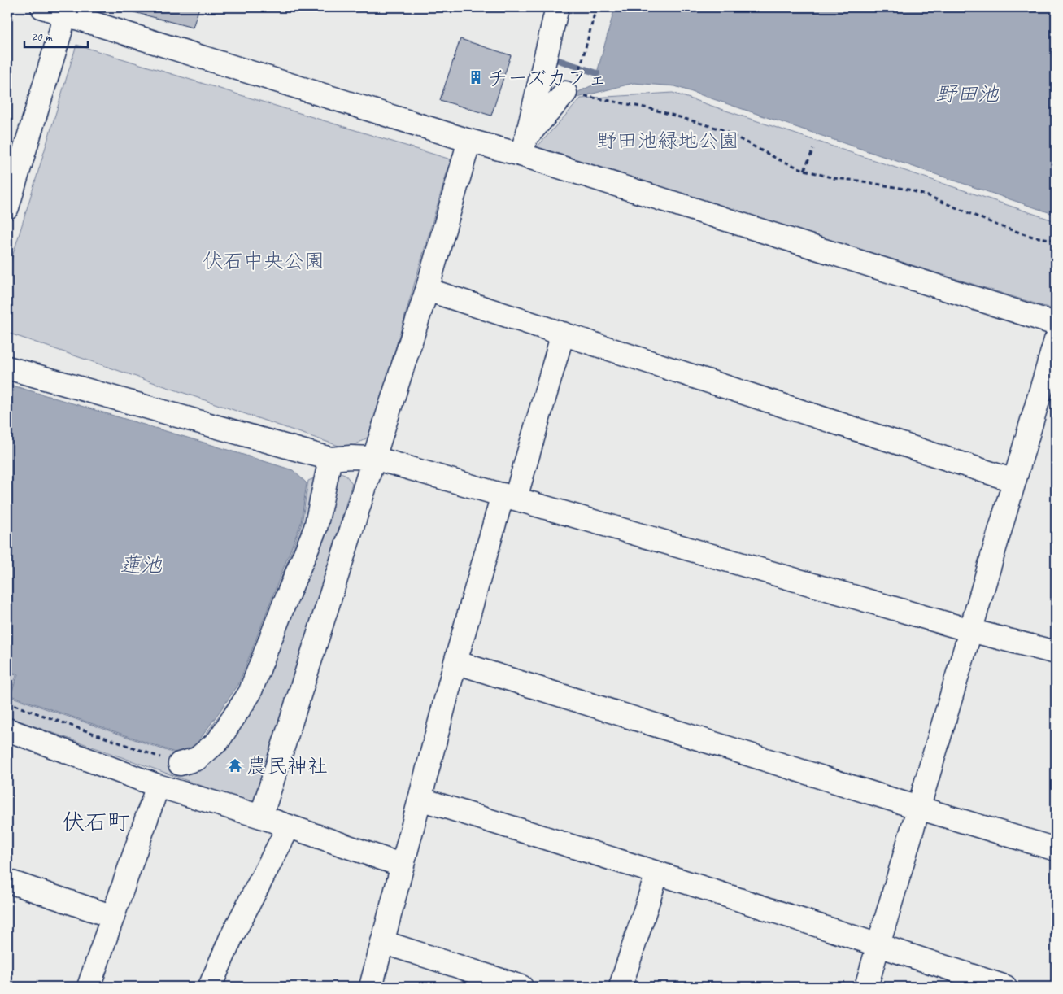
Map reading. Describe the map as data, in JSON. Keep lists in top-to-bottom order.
{
  "districts": ["伏石町"],
  "water": ["野田池", "蓮池"],
  "parks": ["野田池緑地公園", "伏石中央公園"],
  "places": {
    "building": ["チーズカフェ"],
    "temple": ["農民神社"]
  },
  "scale_bar": "20 m"
}
